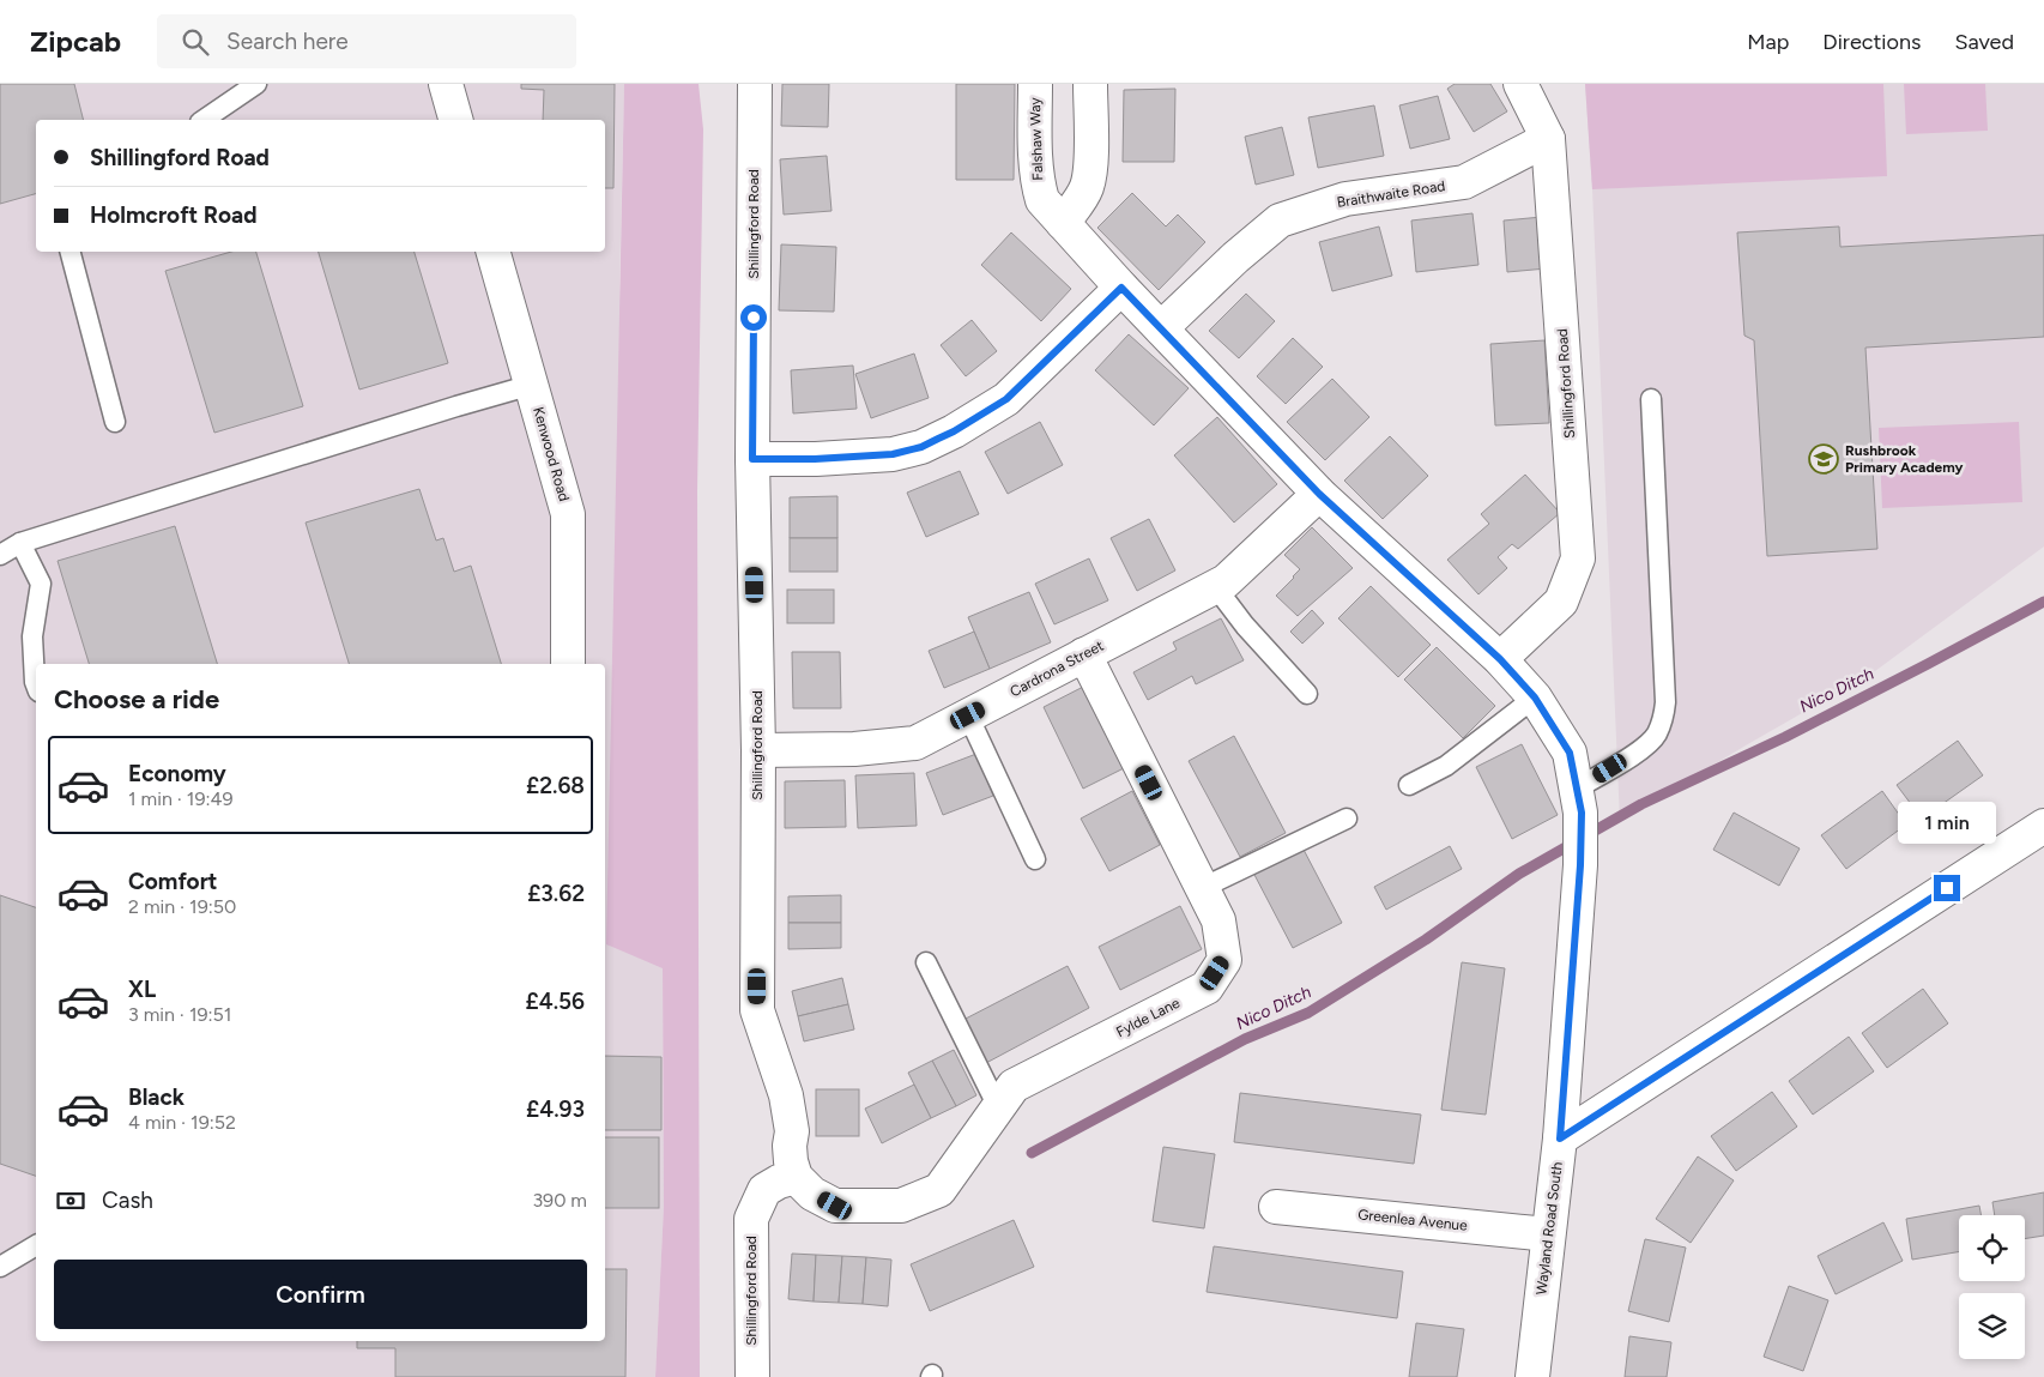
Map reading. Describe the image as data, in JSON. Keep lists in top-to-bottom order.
{
  "streets": {
    "street": [
      "Falshaw Way",
      "Braithwaite Road",
      "Shillingford Road",
      "Kenwood Road",
      "Cardrona Street",
      "Fylde Lane",
      "Greenlea Avenue",
      "Wayland Road South"
    ]
  },
  "crossings": [
    ["Falshaw Way", "Braithwaite Road"],
    ["Falshaw Way", "Shillingford Road"],
    ["Falshaw Way", "Cardrona Street"],
    ["Falshaw Way", "Wayland Road South"],
    ["Braithwaite Road", "Shillingford Road"],
    ["Shillingford Road", "Cardrona Street"],
    ["Shillingford Road", "Fylde Lane"],
    ["Cardrona Street", "Fylde Lane"],
    ["Greenlea Avenue", "Wayland Road South"]
  ],
  "water": ["Nico Ditch"],
  "places": {
    "school or university": ["Rushbrook Primary Academy"]
  },
  "page": {
    "header": "Zipcab",
    "search": "Search here",
    "nav": ["Map", "Directions", "Saved"],
    "banner": ["Shillingford Road", "Holmcroft Road"],
    "heading": "Choose a ride",
    "list": [
      {
        "name": "Economy",
        "note": "1 min · 19:49",
        "value": "£2.68"
      },
      {
        "name": "Comfort",
        "note": "2 min · 19:50",
        "value": "£3.62"
      },
      {
        "name": "XL",
        "note": "3 min · 19:51",
        "value": "£4.56"
      },
      {
        "name": "Black",
        "note": "4 min · 19:52",
        "value": "£4.93"
      }
    ],
    "bubble": "1 min",
    "pay": ["Cash", "390 m"],
    "buttons": "Confirm"
  }
}
